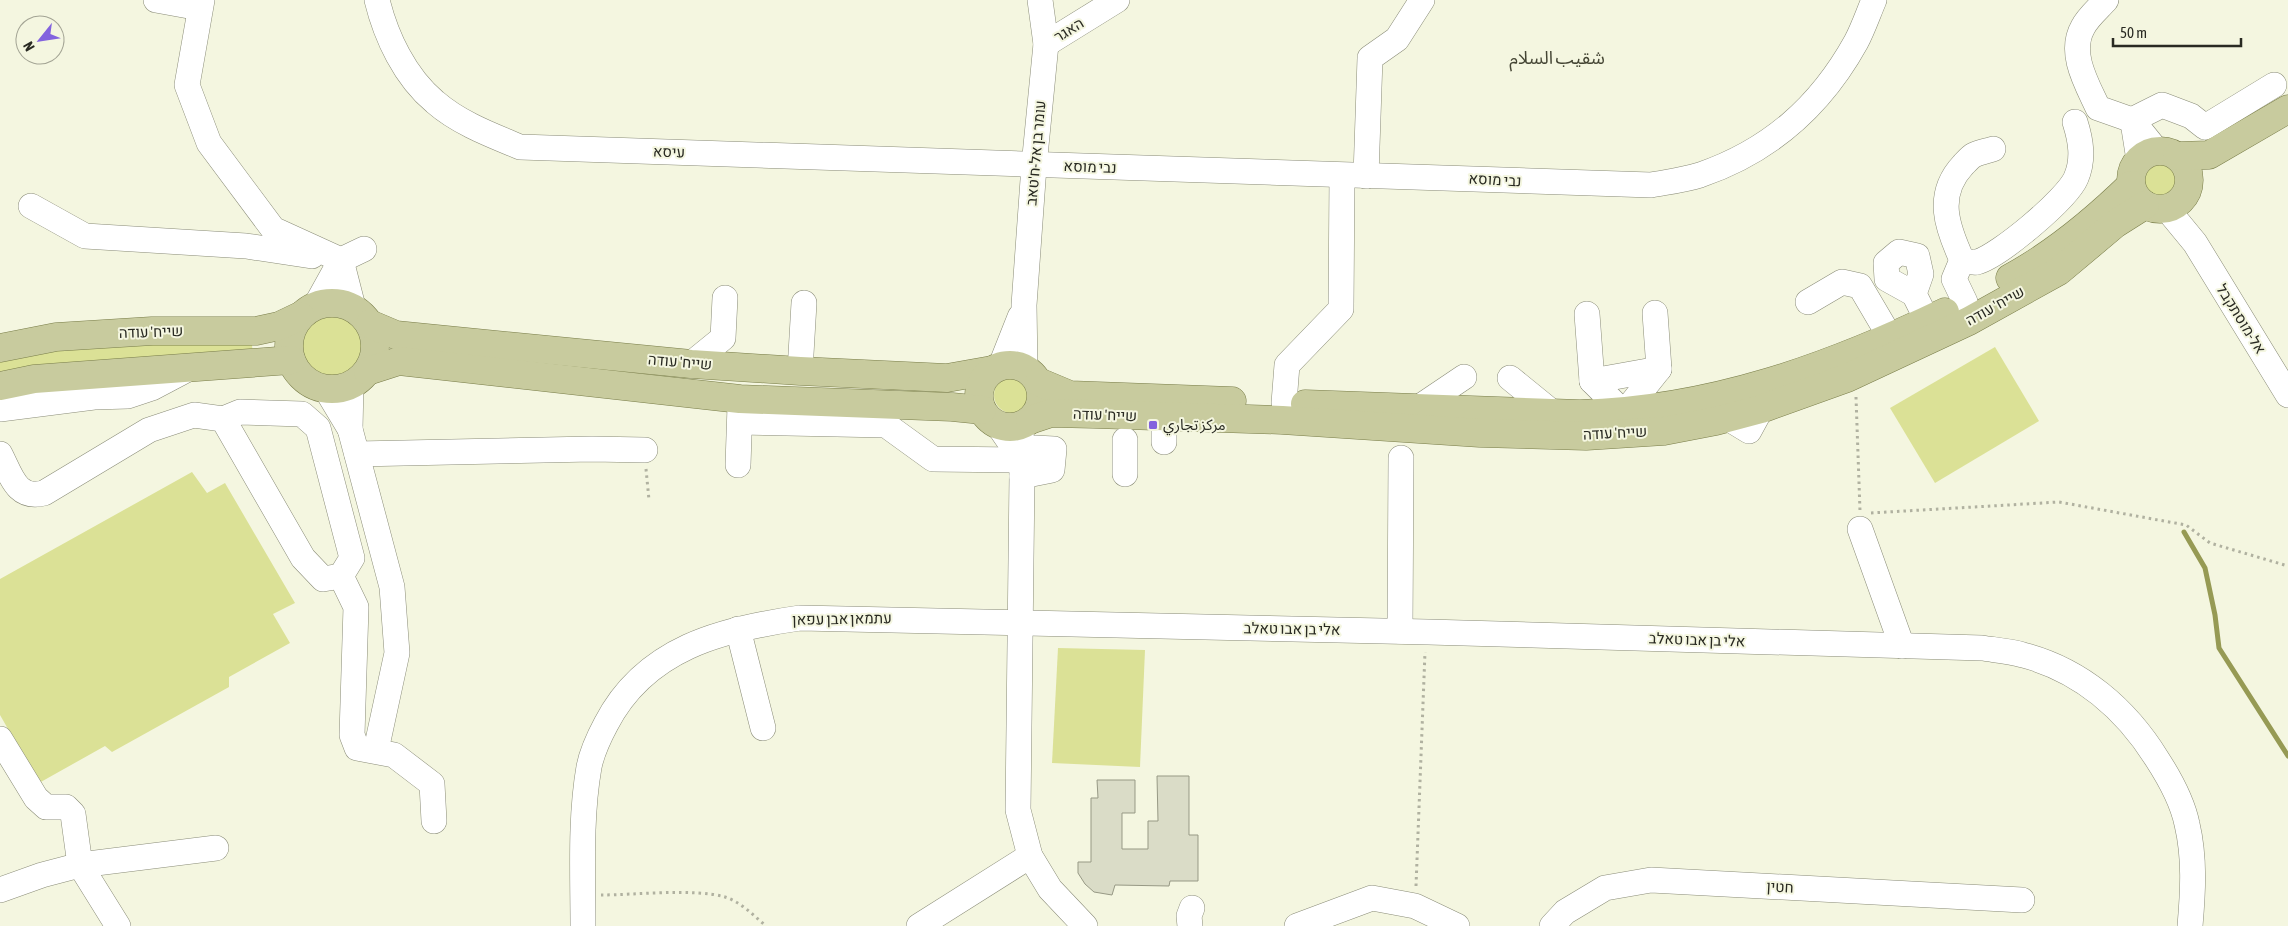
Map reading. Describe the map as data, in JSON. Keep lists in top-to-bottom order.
{
  "streets": {
    "main road": ["שייח' עודה"],
    "street": [
      "האגר",
      "עיסא",
      "עומר בן אל-ח'טאב",
      "נבי מוסא",
      "אל-מוסתקבל",
      "עתמאן אבן עפאן",
      "אלי בן אבו טאלב",
      "חטין"
    ]
  },
  "crossings": [
    ["האגר", "עומר בן אל-ח'טאב"],
    ["עיסא", "עומר בן אל-ח'טאב"],
    ["עיסא", "נבי מוסא"],
    ["עומר בן אל-ח'טאב", "נבי מוסא"],
    ["עומר בן אל-ח'טאב", "שייח' עודה"],
    ["שייח' עודה", "אל-מוסתקבל"],
    ["עתמאן אבן עפאן", "אלי בן אבו טאלב"]
  ],
  "districts": ["شقيب السلام"],
  "places": {
    "transit": ["مركز تجاري"]
  },
  "scale_bar": "50 m",
  "north": "bottom left"
}
